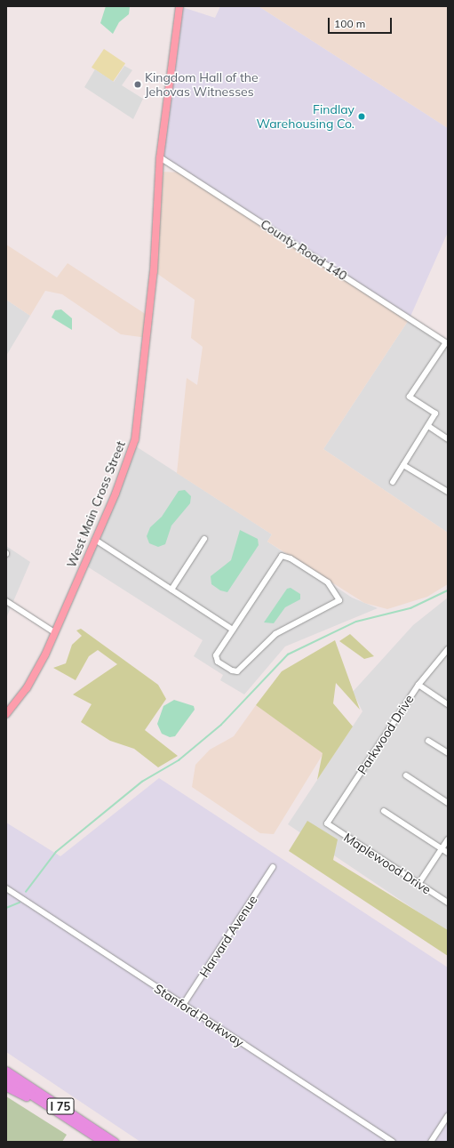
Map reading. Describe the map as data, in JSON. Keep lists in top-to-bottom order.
{
  "streets": {
    "highway": ["I 75"],
    "main road": ["West Main Cross Street"],
    "street": [
      "County Road 140",
      "Parkwood Drive",
      "Maplewood Drive",
      "Harvard Avenue",
      "Stanford Parkway"
    ]
  },
  "crossings": [
    ["County Road 140", "West Main Cross Street"],
    ["Parkwood Drive", "Maplewood Drive"],
    ["Harvard Avenue", "Stanford Parkway"]
  ],
  "places": ["Kingdom Hall of the Jehovas Witnesses", "Findlay Warehousing Co."],
  "scale_bar": "100 m"
}
